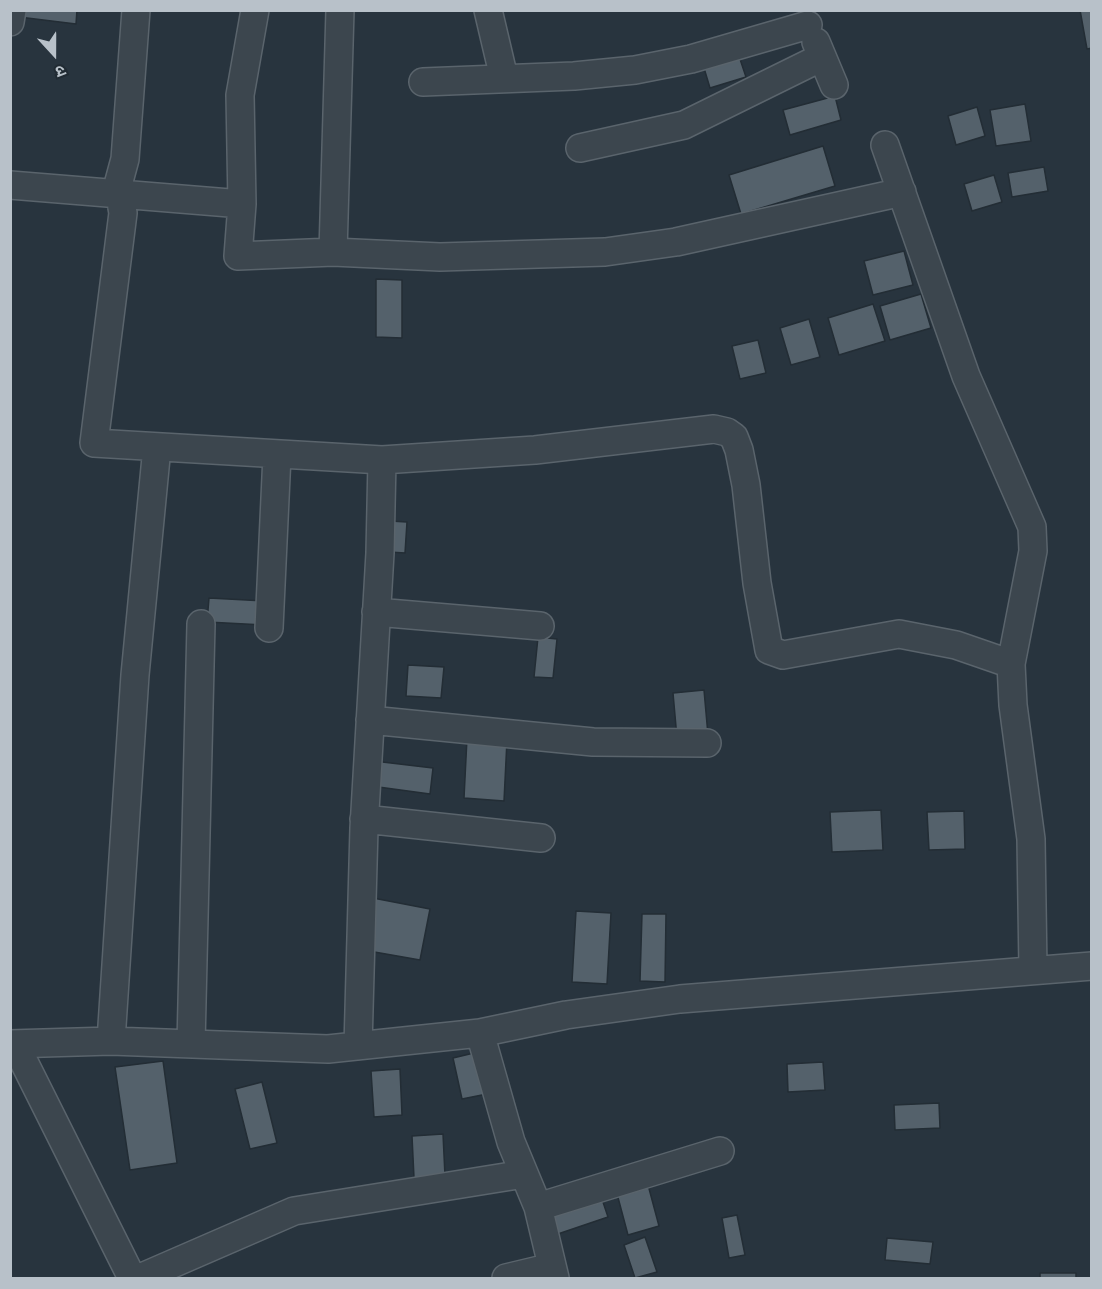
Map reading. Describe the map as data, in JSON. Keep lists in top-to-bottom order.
{
  "north": "bottom"
}
